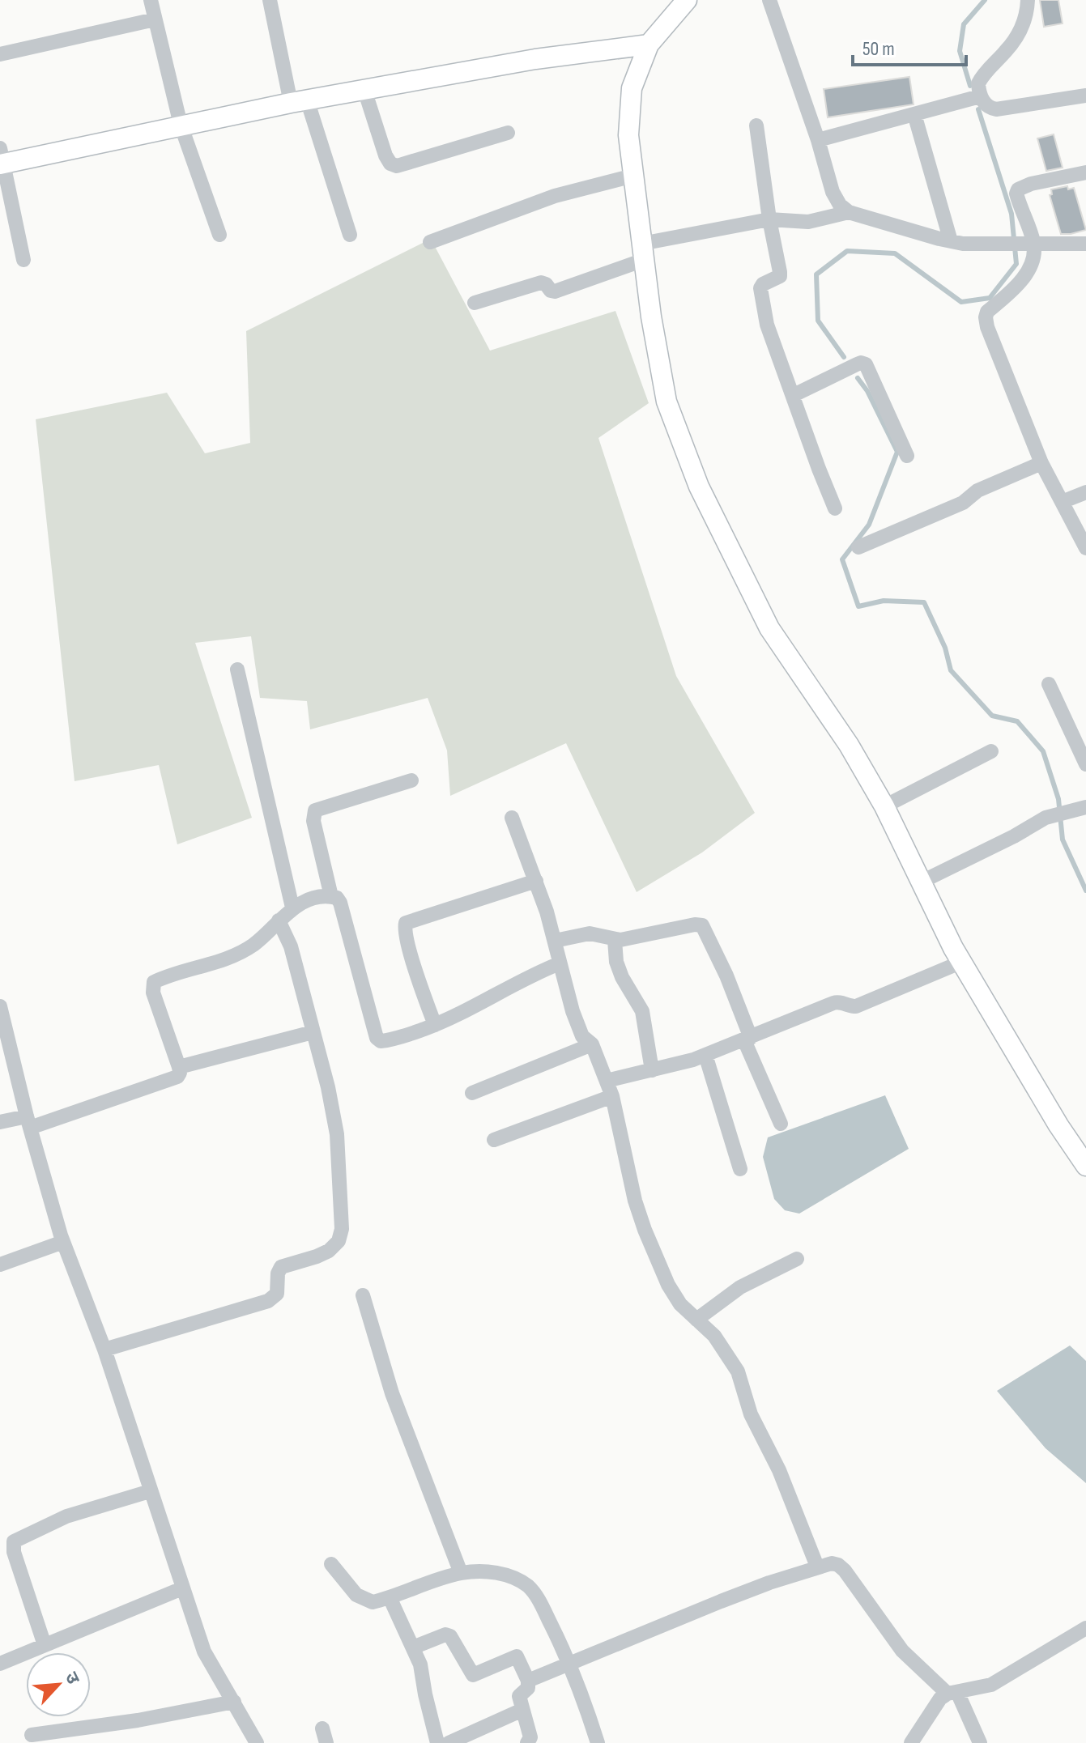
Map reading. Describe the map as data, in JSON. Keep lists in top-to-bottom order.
{
  "scale_bar": "50 m",
  "north": "top right"
}
